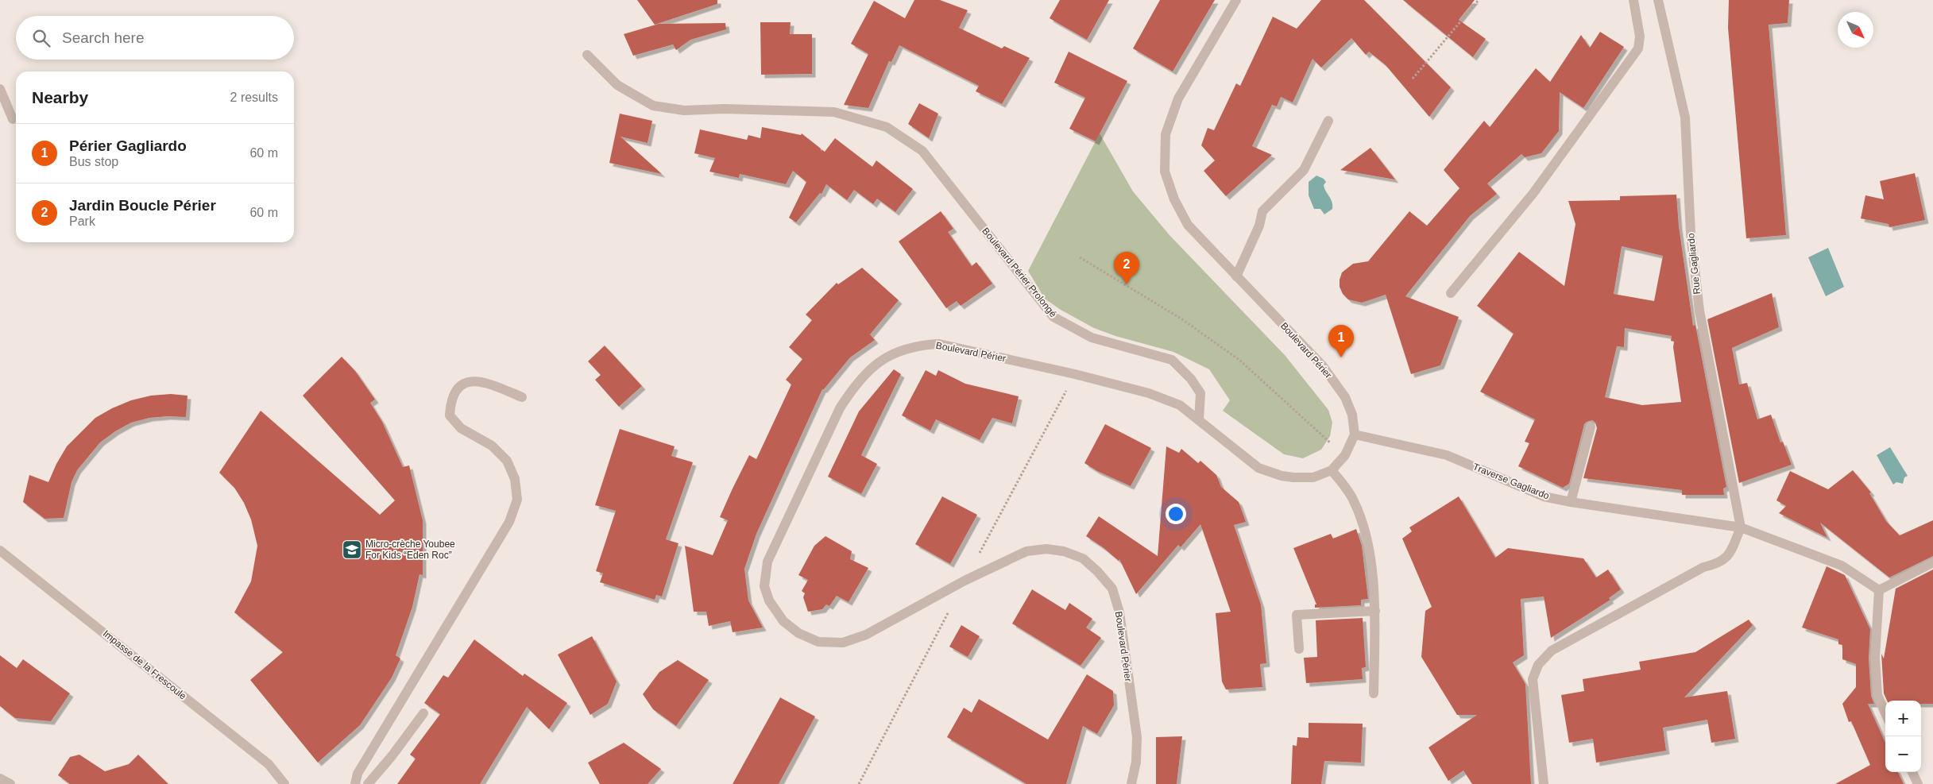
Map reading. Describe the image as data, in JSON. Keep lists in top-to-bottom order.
{
  "streets": {
    "street": [
      "Rue Gagliardo",
      "Boulevard Périer Prolongé",
      "Boulevard Périer",
      "Traverse Gagliardo",
      "Impasse de la Frescoule"
    ]
  },
  "crossings": [
    ["Rue Gagliardo", "Traverse Gagliardo"],
    ["Boulevard Périer Prolongé", "Boulevard Périer"],
    ["Boulevard Périer", "Traverse Gagliardo"]
  ],
  "places": {
    "school or university": ["Micro-crèche Youbee For Kids “Eden Roc”"]
  },
  "north": "bottom right",
  "page": {
    "search": "Search here",
    "heading": ["Nearby", "2 results"],
    "list": [
      {
        "mark": "1",
        "name": "Périer Gagliardo",
        "note": "Bus stop",
        "value": "60 m"
      },
      {
        "mark": "2",
        "name": "Jardin Boucle Périer",
        "note": "Park",
        "value": "60 m"
      }
    ],
    "pins": ["2", "1"],
    "map_buttons": ["+", "−"]
  }
}
